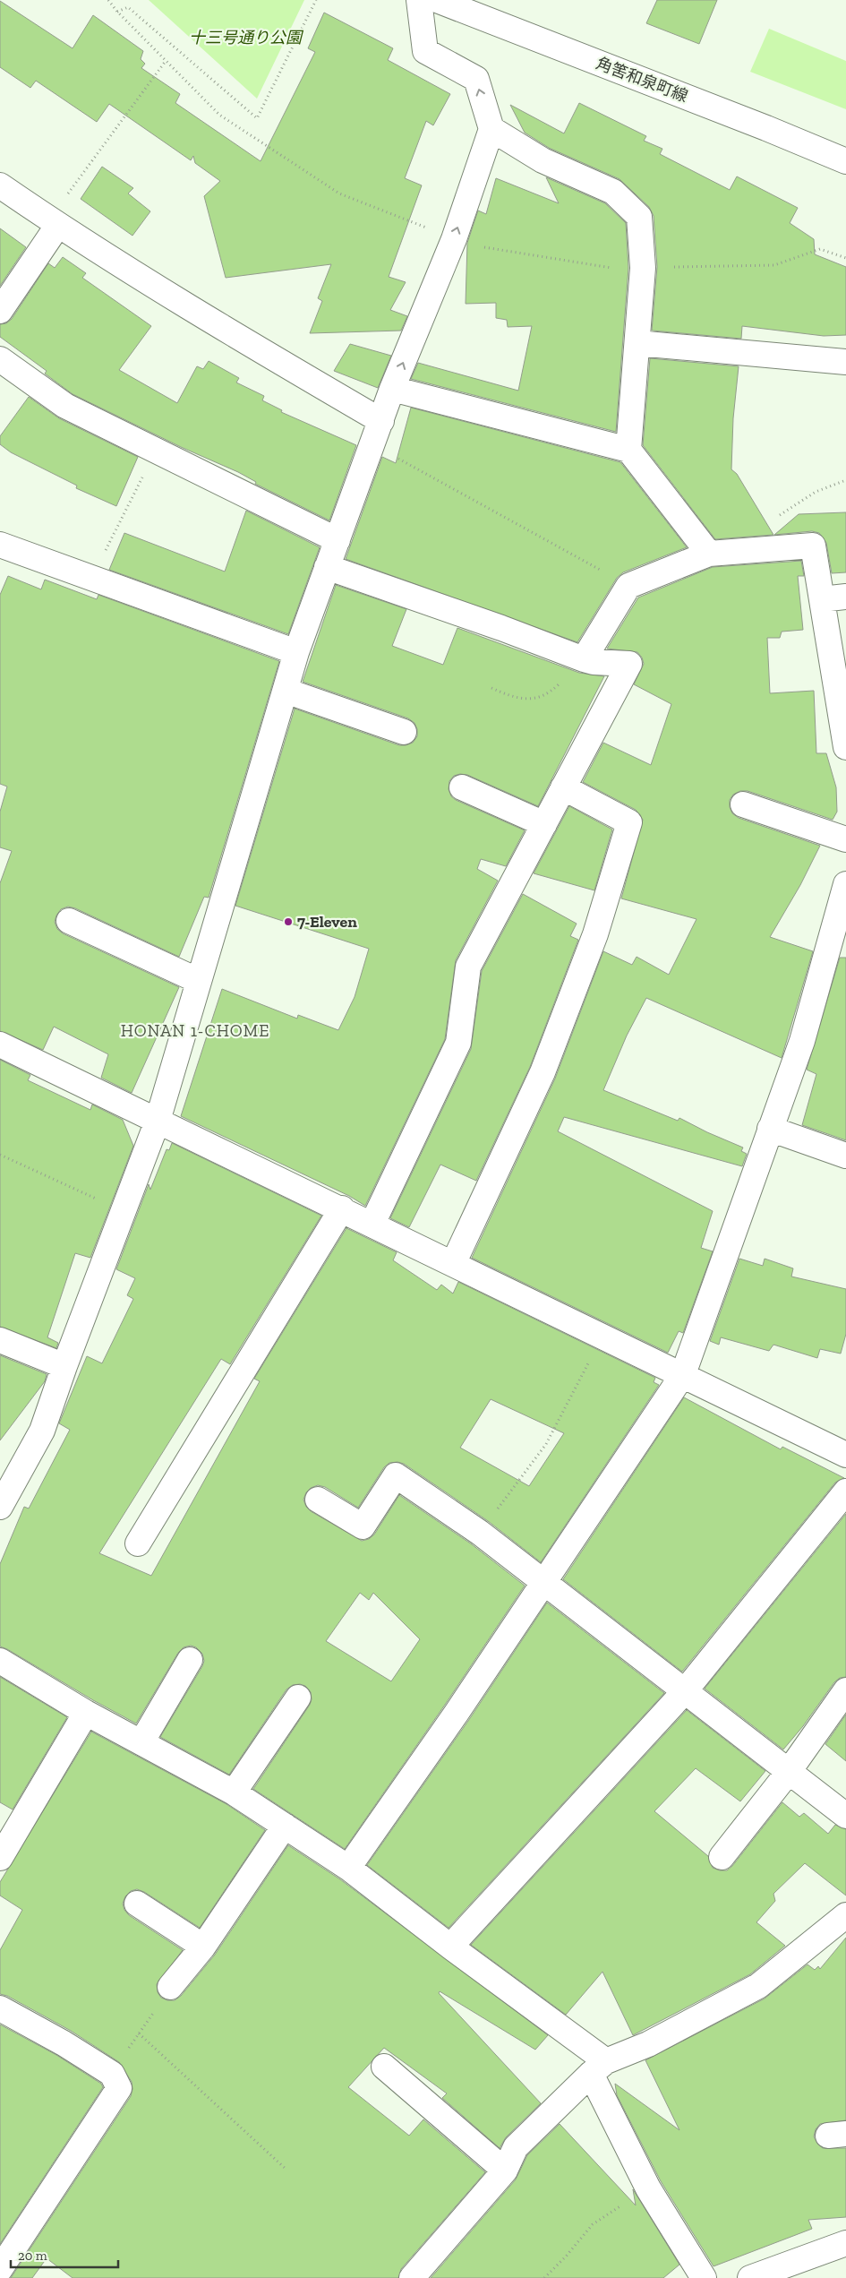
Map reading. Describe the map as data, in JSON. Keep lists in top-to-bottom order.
{
  "streets": {
    "street": ["角筈和泉町線"]
  },
  "districts": ["HONAN 1-CHOME"],
  "parks": ["十三号通り公園"],
  "places": ["7-Eleven"],
  "scale_bar": "20 m"
}
